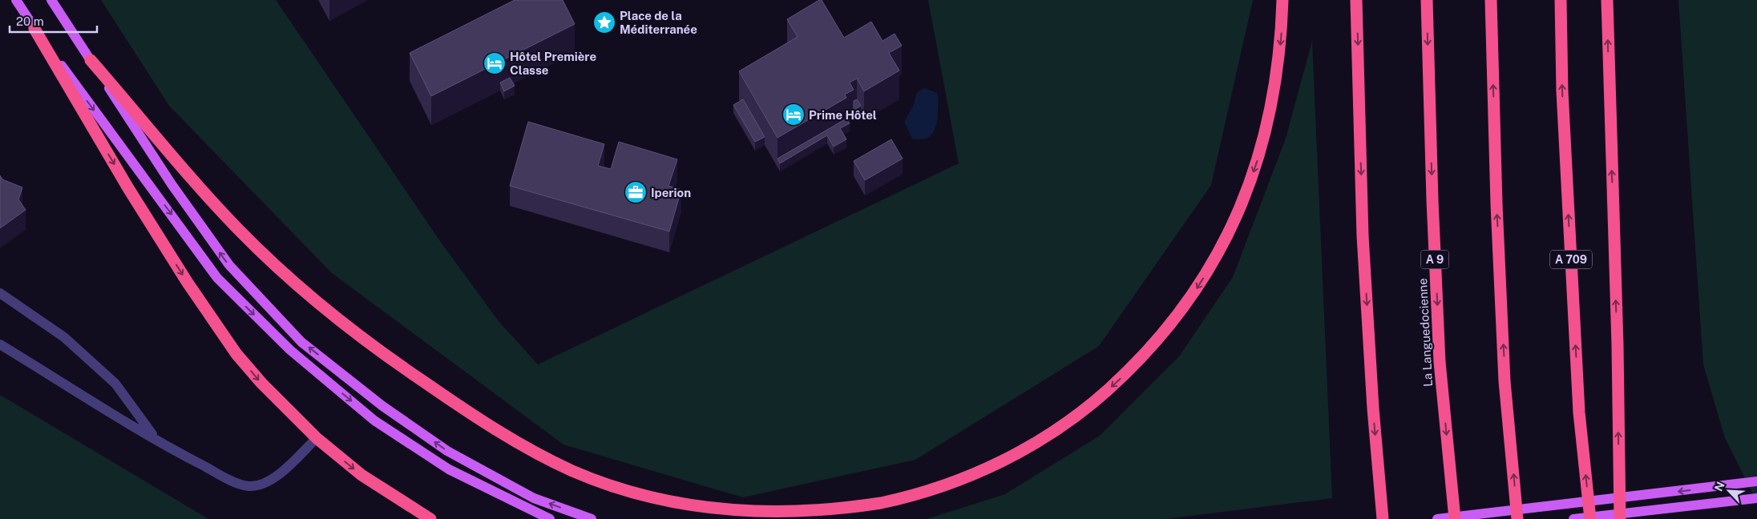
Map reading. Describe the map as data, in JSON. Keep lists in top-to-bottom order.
{
  "streets": {
    "highway": ["A 9", "A 709", "La Languedocienne"]
  },
  "places": {
    "place": ["Place de la Méditerranée"],
    "hotel": ["Hôtel Première Classe", "Prime Hôtel"],
    "office": ["Iperion"]
  },
  "scale_bar": "20 m",
  "north": "top left"
}
